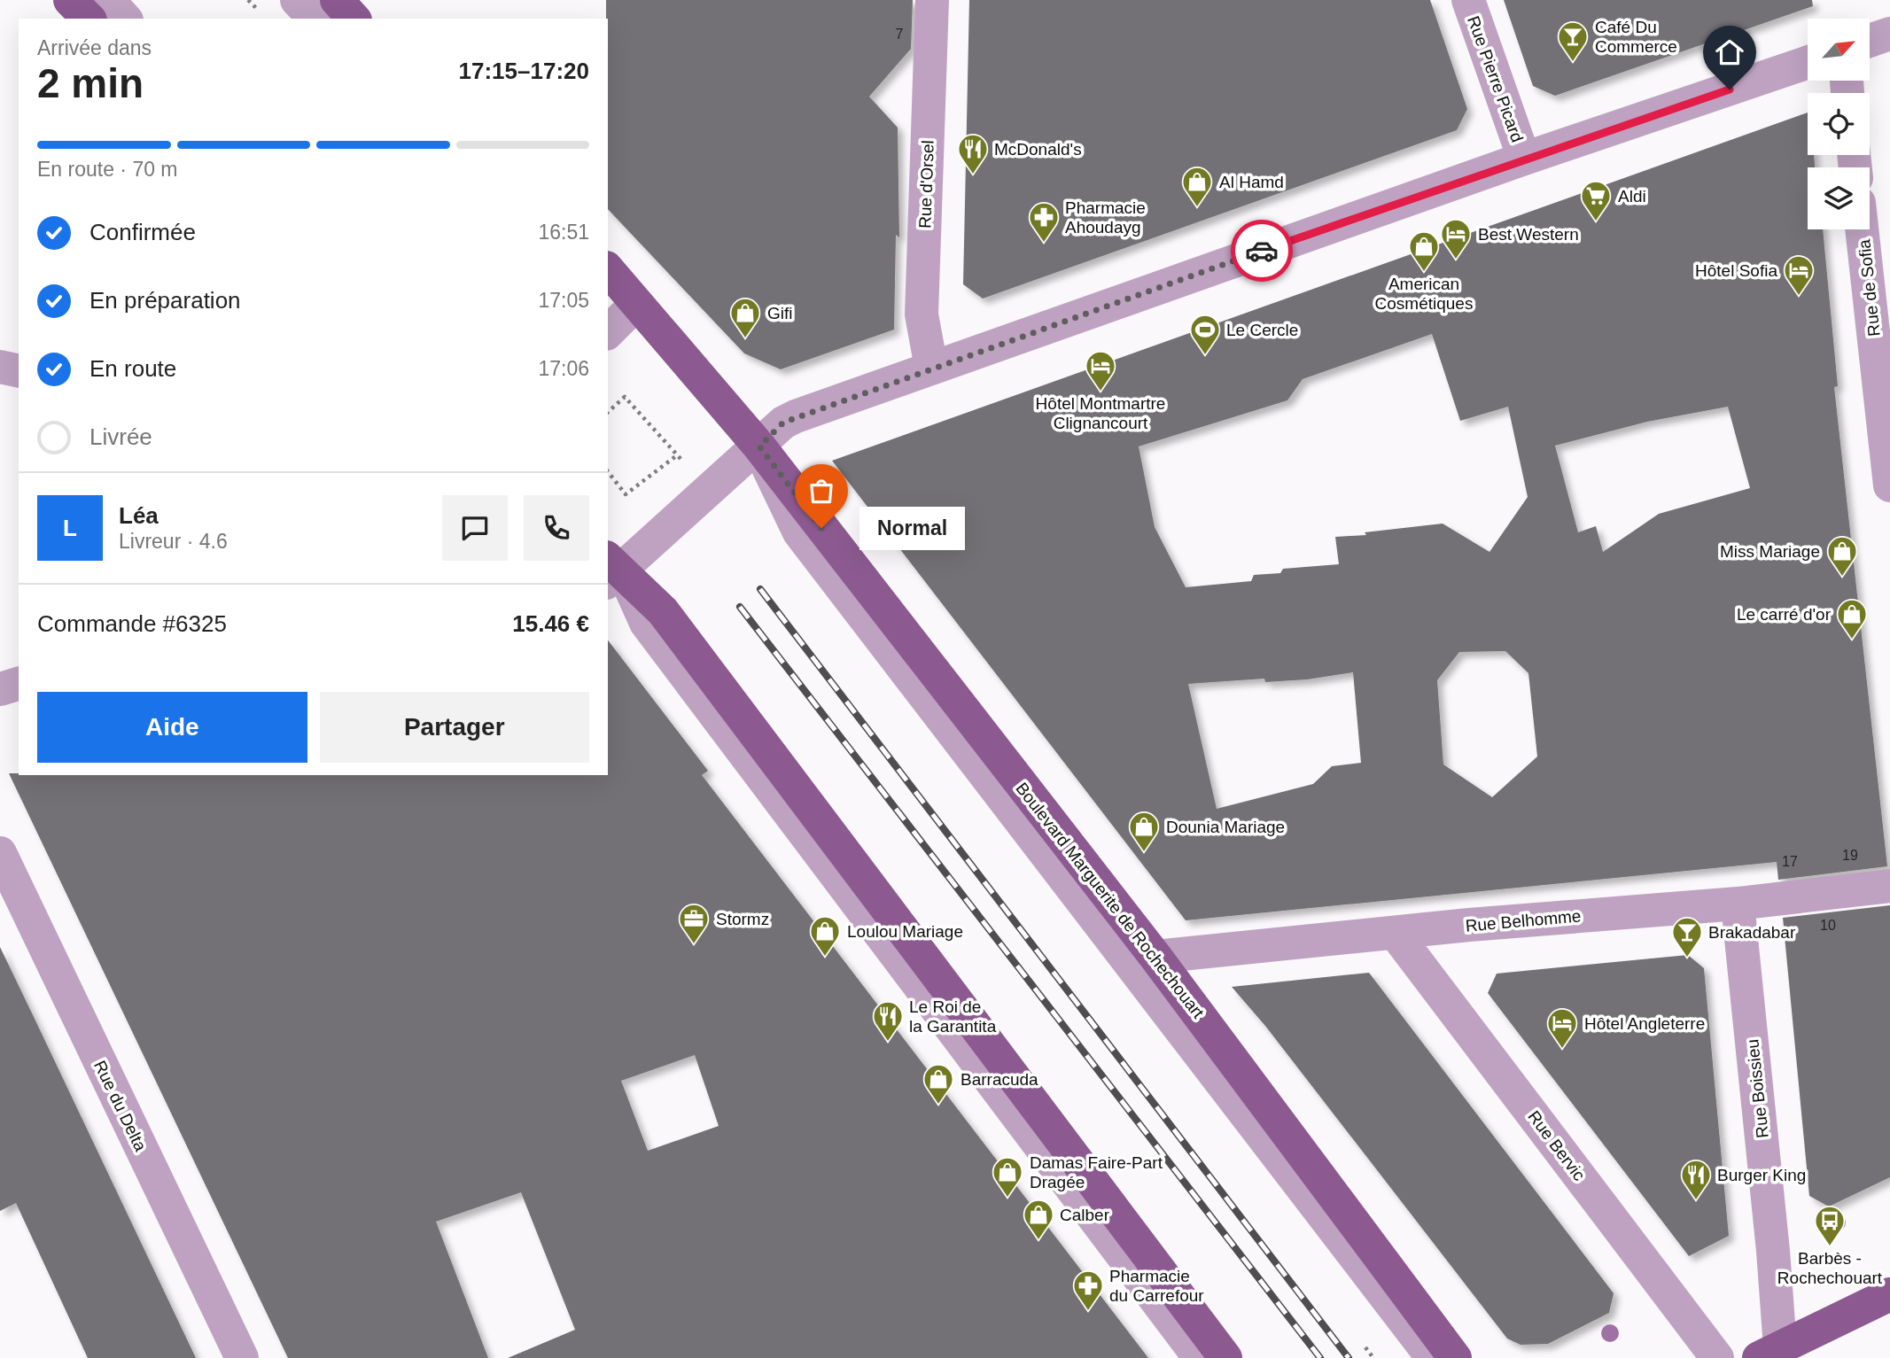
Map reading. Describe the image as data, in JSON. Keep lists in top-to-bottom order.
{
  "streets": {
    "main road": ["Boulevard Marguerite de Rochechouart"],
    "street": [
      "Rue Pierre Picard",
      "Rue d'Orsel",
      "Rue de Sofia",
      "Rue Belhomme",
      "Rue Boissieu",
      "Rue du Delta",
      "Rue Bervic"
    ]
  },
  "crossings": [
    ["Boulevard Marguerite de Rochechouart", "Rue Belhomme"],
    ["Rue Belhomme", "Rue Boissieu"],
    ["Rue Belhomme", "Rue Bervic"]
  ],
  "places": {
    "bar": ["Café Du Commerce", "Brakadabar"],
    "restaurant": ["McDonald's", "Le Roi de la Garantita", "Burger King"],
    "shop": [
      "Al Hamd",
      "American Cosmétiques",
      "Gifi",
      "Miss Mariage",
      "Le carré d'or",
      "Dounia Mariage",
      "Loulou Mariage",
      "Barracuda",
      "Damas Faire-Part Dragée",
      "Calber"
    ],
    "supermarket": ["Aldi"],
    "pharmacy": ["Pharmacie Ahoudayg", "Pharmacie du Carrefour"],
    "hotel": [
      "Best Western",
      "Hôtel Sofia",
      "Hôtel Montmartre Clignancourt",
      "Hôtel Angleterre"
    ],
    "sports": ["Le Cercle"],
    "other": ["Normal"],
    "office": ["Stormz"],
    "bus stop": ["Barbès - Rochechouart"]
  },
  "house_numbers": [
    "7",
    "19",
    "17",
    "10"
  ],
  "north": "top right",
  "page": {
    "heading": ["2 min", "Arrivée dans", "17:15–17:20"],
    "panel": [
      "Léa",
      "Livreur · 4.6",
      "Commande #6325",
      "15.46 €"
    ],
    "bar": "En route · 70 m",
    "list": [
      ["Confirmée", "16:51"],
      ["En préparation", "17:05"],
      ["En route", "17:06"],
      "Livrée"
    ],
    "round": "L",
    "bubble": "Normal",
    "buttons": ["Aide", "Partager"]
  }
}
